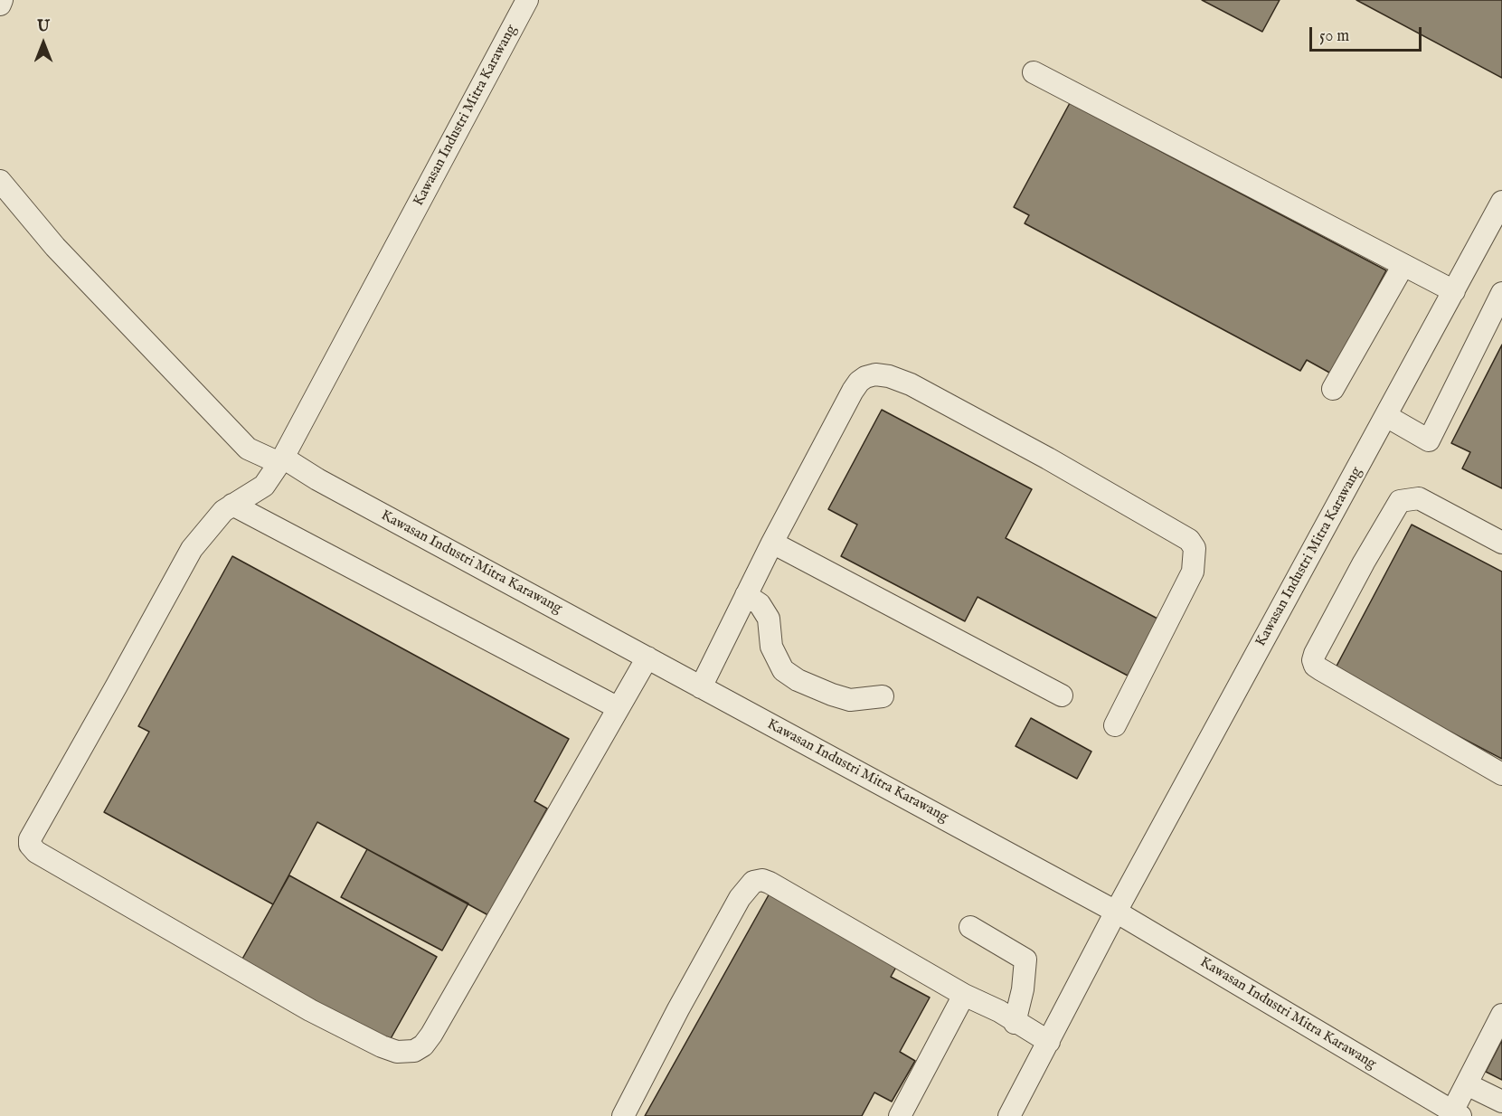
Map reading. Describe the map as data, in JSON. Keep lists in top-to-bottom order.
{
  "streets": {
    "street": ["Kawasan Industri Mitra Karawang"]
  },
  "scale_bar": "50 m",
  "north": "top"
}
